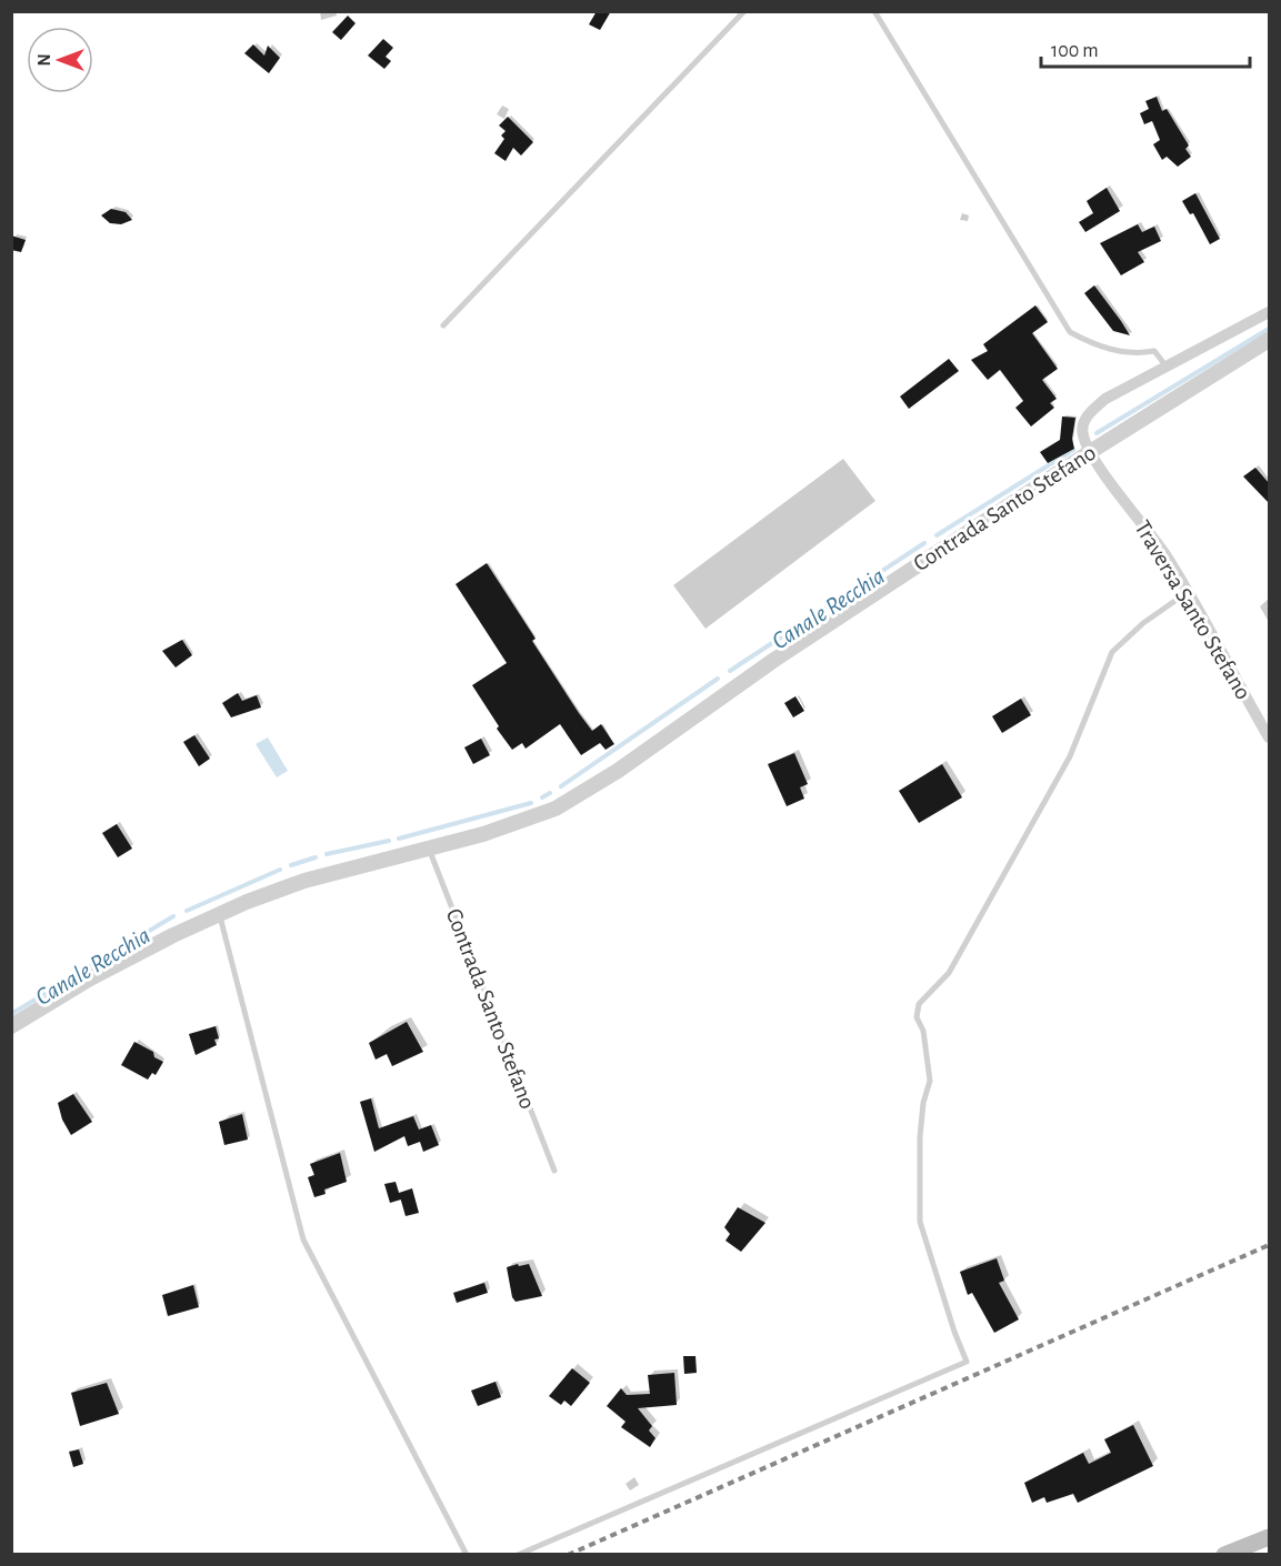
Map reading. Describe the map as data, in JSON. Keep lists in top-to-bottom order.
{
  "streets": {
    "street": ["Contrada Santo Stefano", "Traversa Santo Stefano"]
  },
  "crossings": [
    ["Contrada Santo Stefano", "Traversa Santo Stefano"]
  ],
  "water": ["Canale Recchia"],
  "scale_bar": "100 m",
  "north": "left"
}
